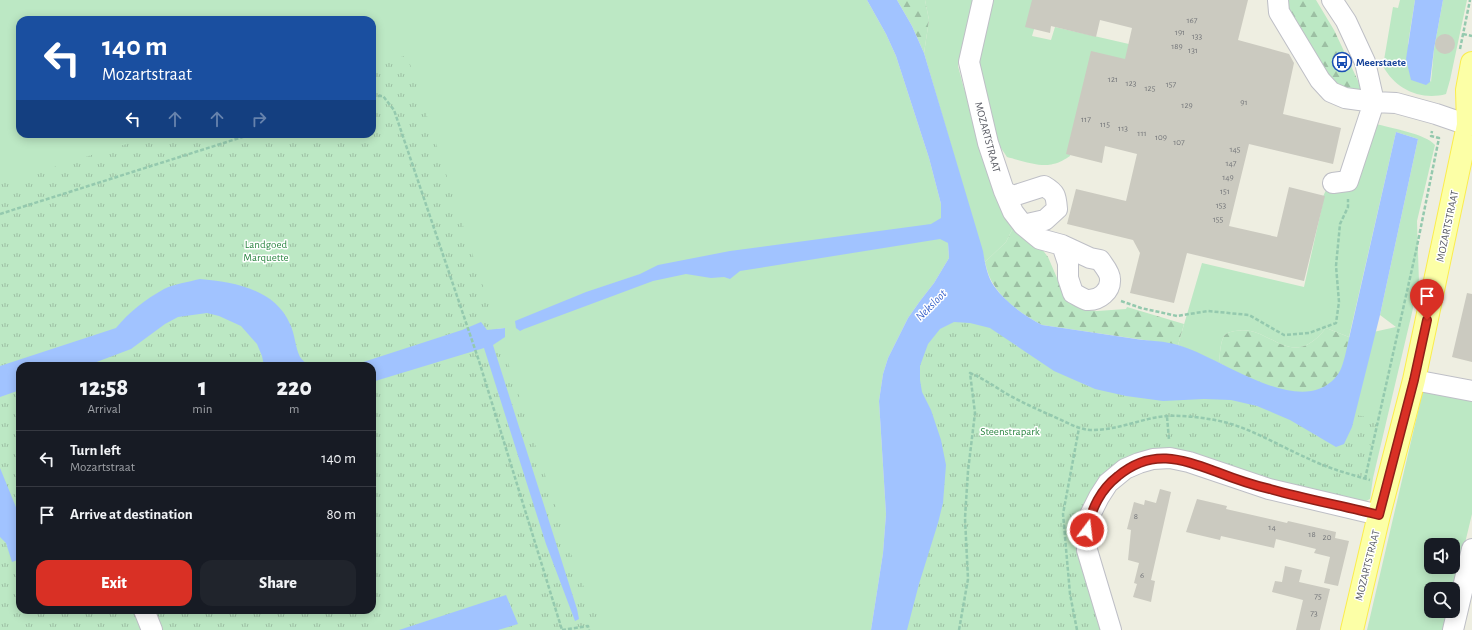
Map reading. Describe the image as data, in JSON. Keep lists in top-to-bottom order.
{
  "streets": {
    "main road": ["MOZARTSTRAAT"]
  },
  "water": ["Neksloot"],
  "parks": ["Landgoed Marquette", "Steenstrapark"],
  "places": {
    "bus stop": ["Meerstaete"]
  },
  "house_numbers": [
    "167",
    "191",
    "133",
    "189",
    "131",
    "121",
    "123",
    "157",
    "125",
    "91",
    "129",
    "117",
    "115",
    "113",
    "111",
    "109",
    "107",
    "145",
    "147",
    "149",
    "151",
    "153",
    "155",
    "8",
    "14",
    "18",
    "20",
    "6",
    "75",
    "73"
  ],
  "page": {
    "turn": ["140 m", "Mozartstraat"],
    "eta": [
      "12:58",
      "Arrival",
      "1",
      "min",
      "220",
      "m"
    ],
    "list": [
      {
        "name": "Turn left",
        "note": "Mozartstraat",
        "value": "140 m"
      },
      {
        "name": "Arrive at destination",
        "value": "80 m"
      }
    ],
    "buttons": ["Exit", "Share"]
  }
}
